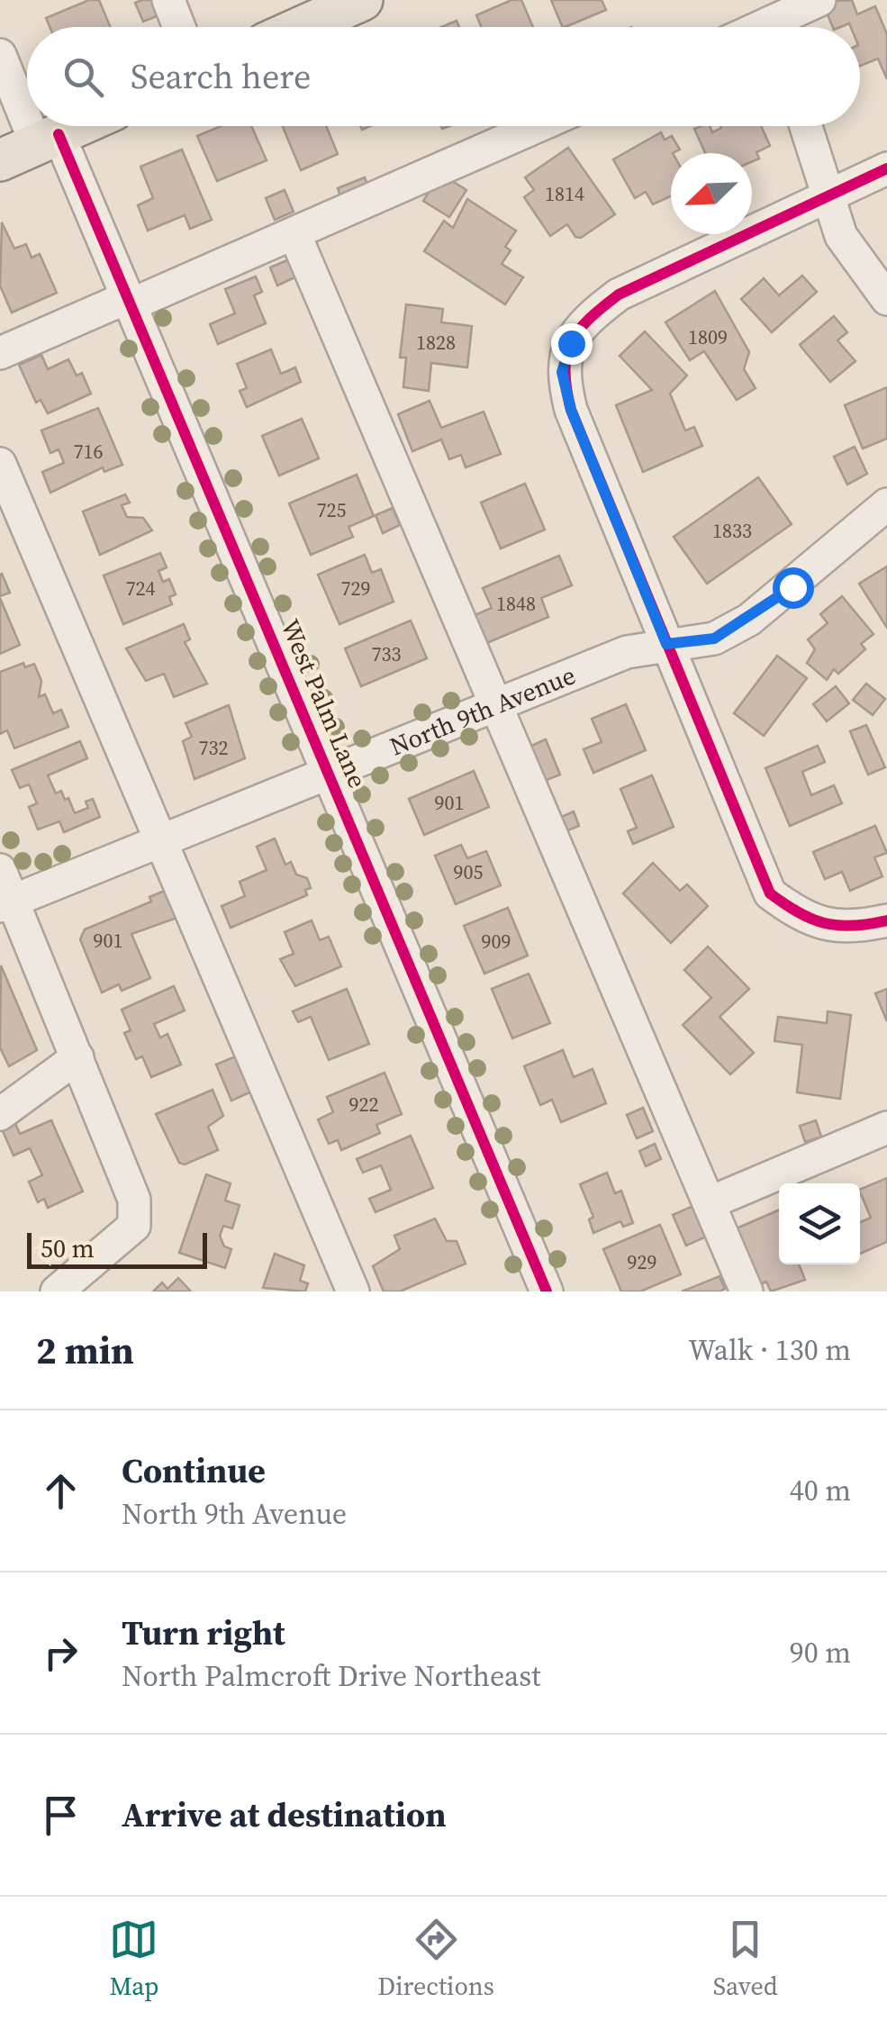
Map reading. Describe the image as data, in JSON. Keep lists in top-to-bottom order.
{
  "streets": {
    "street": ["West Palm Lane", "North 9th Avenue"]
  },
  "crossings": [
    ["West Palm Lane", "North 9th Avenue"]
  ],
  "house_numbers": [
    "1814",
    "1809",
    "1828",
    "716",
    "725",
    "1833",
    "724",
    "729",
    "1848",
    "733",
    "732",
    "901",
    "905",
    "901",
    "909",
    "922",
    "929"
  ],
  "scale_bar": "50 m",
  "north": "bottom left",
  "page": {
    "search": "Search here",
    "scale": "50 m",
    "heading": ["2 min", "Walk · 130 m"],
    "list": [
      ["Continue", "North 9th Avenue", "40 m"],
      ["Turn right", "North Palmcroft Drive Northeast", "90 m"],
      "Arrive at destination"
    ],
    "nav": ["Map", "Directions", "Saved"]
  }
}
